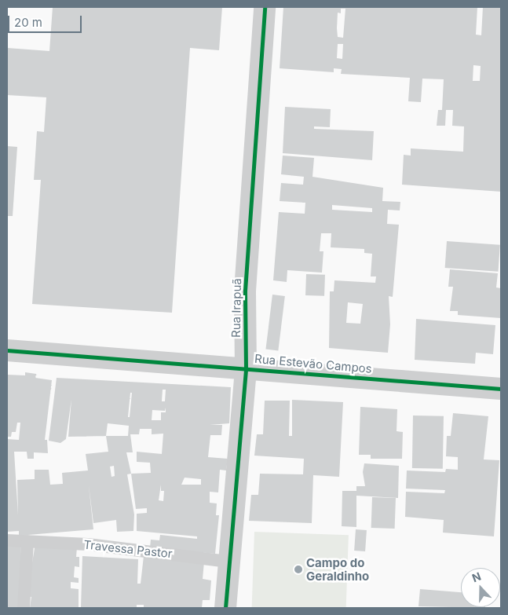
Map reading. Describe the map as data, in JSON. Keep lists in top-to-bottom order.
{
  "streets": {
    "street": ["Rua Irapuã", "Rua Estevão Campos"],
    "lane": ["Travessa Pastor"]
  },
  "crossings": [
    ["Rua Irapuã", "Rua Estevão Campos"],
    ["Rua Irapuã", "Travessa Pastor"]
  ],
  "places": ["Campo do Geraldinho"],
  "scale_bar": "20 m",
  "north": "top"
}
